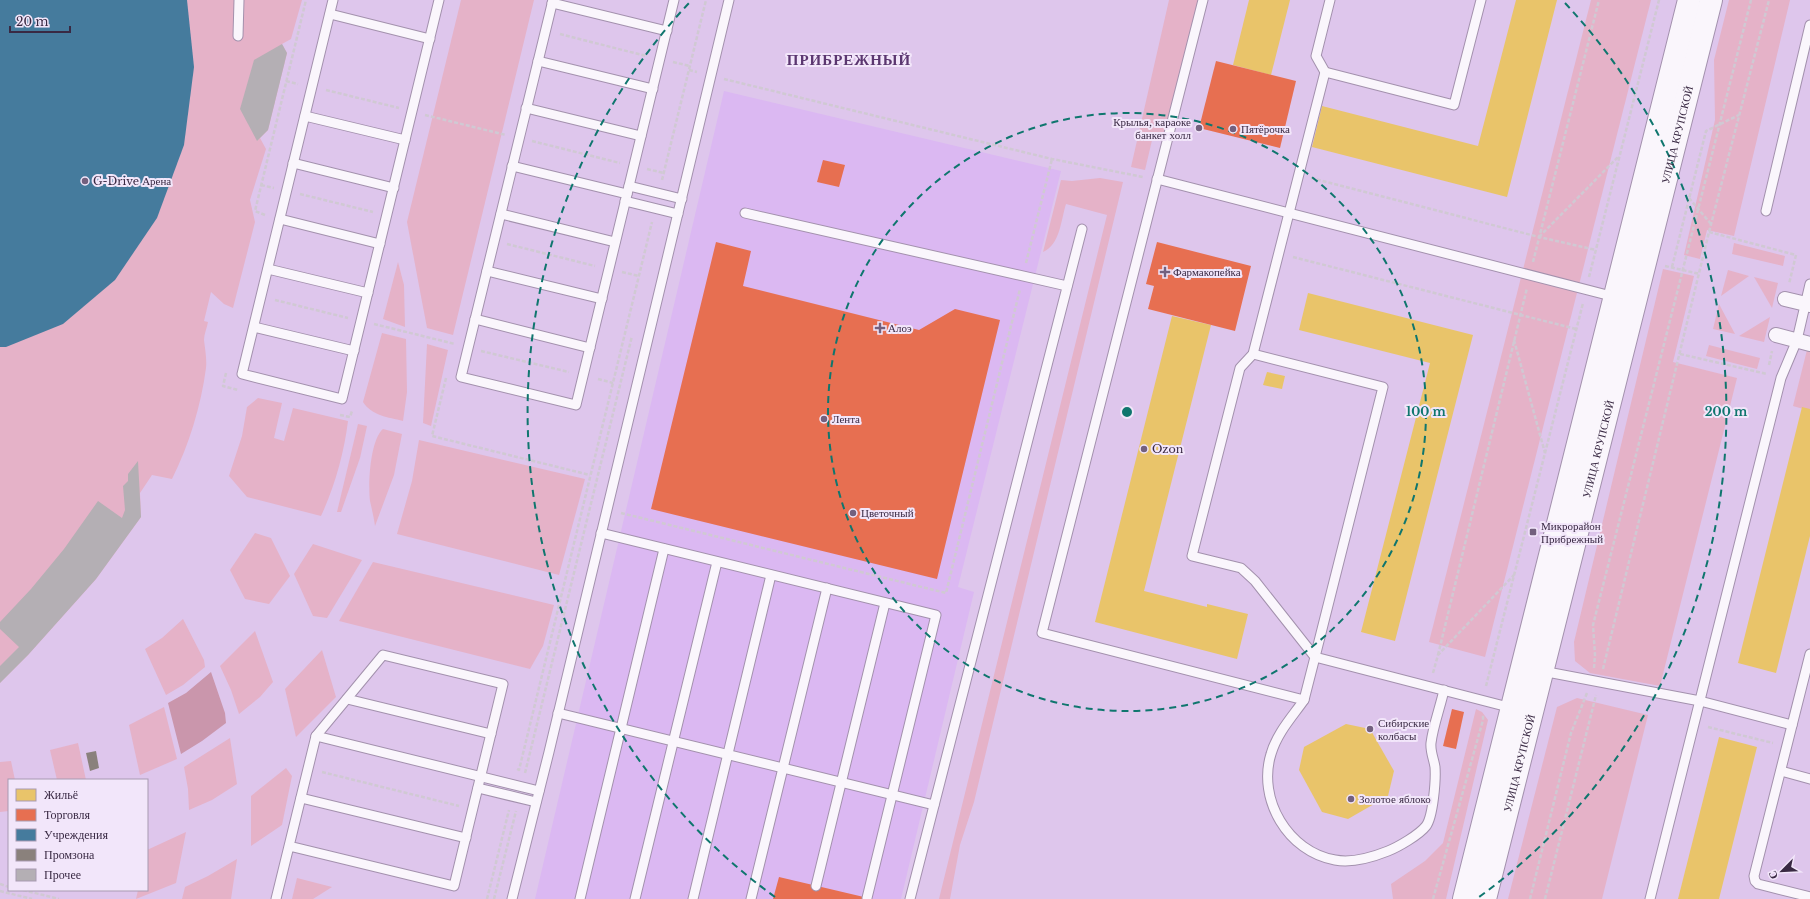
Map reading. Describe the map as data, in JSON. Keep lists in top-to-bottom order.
{
  "streets": {
    "main road": ["УЛИЦА КРУПСКОЙ"]
  },
  "districts": ["ПРИБРЕЖНЫЙ"],
  "places": {
    "other": [
      "Крылья, караоке банкет холл",
      "Пятёрочка",
      "G-Drive Арена",
      "Лента",
      "Ozon",
      "Цветочный",
      "Сибирские колбасы",
      "Золотое яблоко"
    ],
    "health": ["Фармакопейка", "Алоэ"],
    "transit": ["Микрорайон Прибрежный"]
  },
  "legend": [
    "Жильё",
    "Торговля",
    "Учреждения",
    "Промзона",
    "Прочее"
  ],
  "scale_bar": "20 m",
  "north": "bottom left",
  "rings": ["100 m", "200 m"]
}
